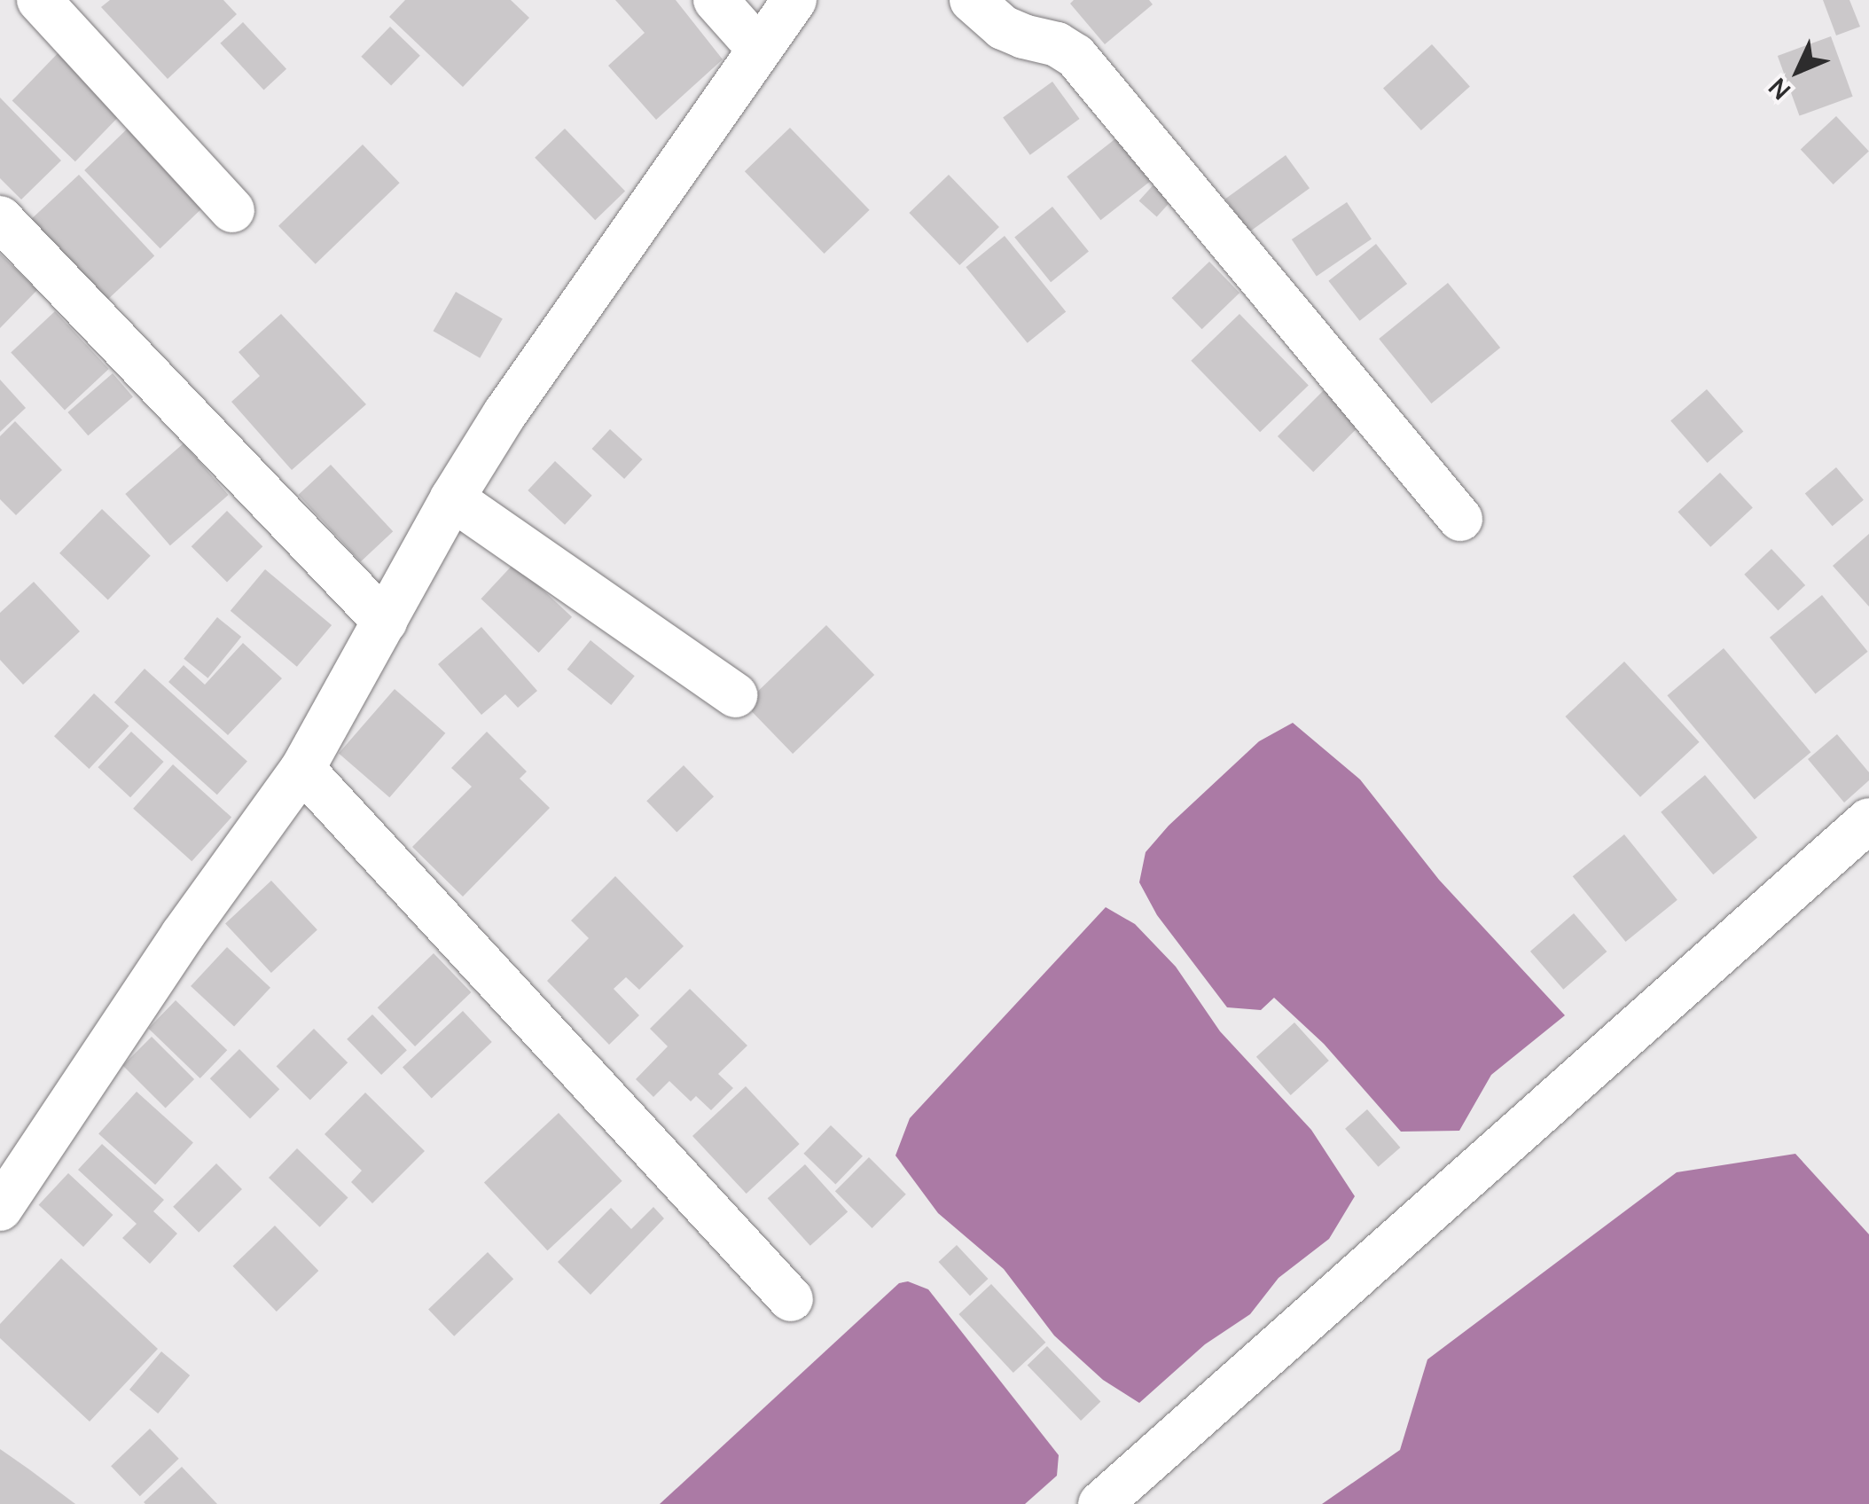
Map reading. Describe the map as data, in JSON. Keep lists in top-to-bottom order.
{
  "north": "bottom left"
}
